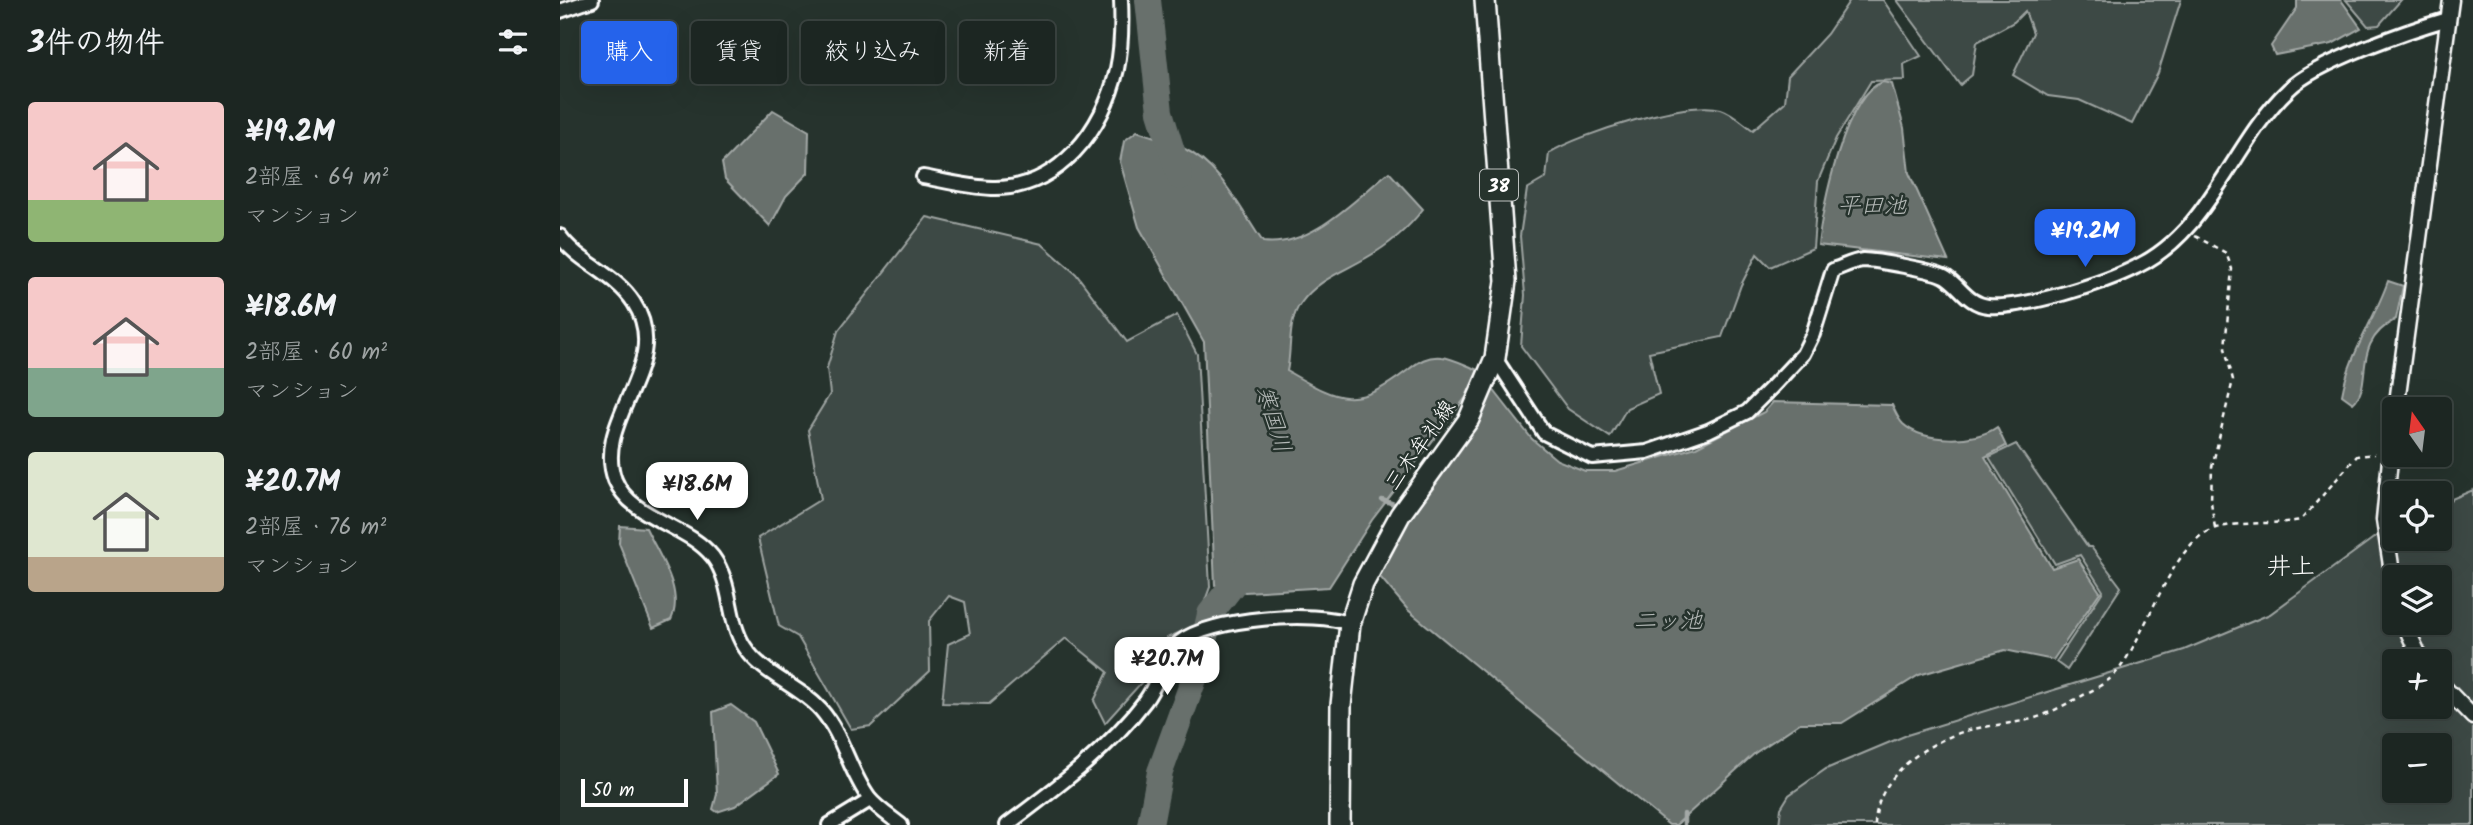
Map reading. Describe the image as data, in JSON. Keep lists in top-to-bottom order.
{
  "streets": {
    "main road": ["38", "三木牟礼線"]
  },
  "districts": ["井上"],
  "water": ["平田池", "寒国川", "二ッ池"],
  "scale_bar": "50 m",
  "north": "top",
  "page": {
    "heading": "3件の物件",
    "chip": [
      "購入",
      "賃貸",
      "絞り込み",
      "新着"
    ],
    "list": [
      {
        "name": "¥19.2M",
        "note": "2部屋 · 64 m² · マンション"
      },
      {
        "name": "¥18.6M",
        "note": "2部屋 · 60 m² · マンション"
      },
      {
        "name": "¥20.7M",
        "note": "2部屋 · 76 m² · マンション"
      }
    ],
    "price": ["¥19.2M", "¥18.6M", "¥20.7M"],
    "map_buttons": ["+", "−"],
    "scale": "50 m"
  }
}
